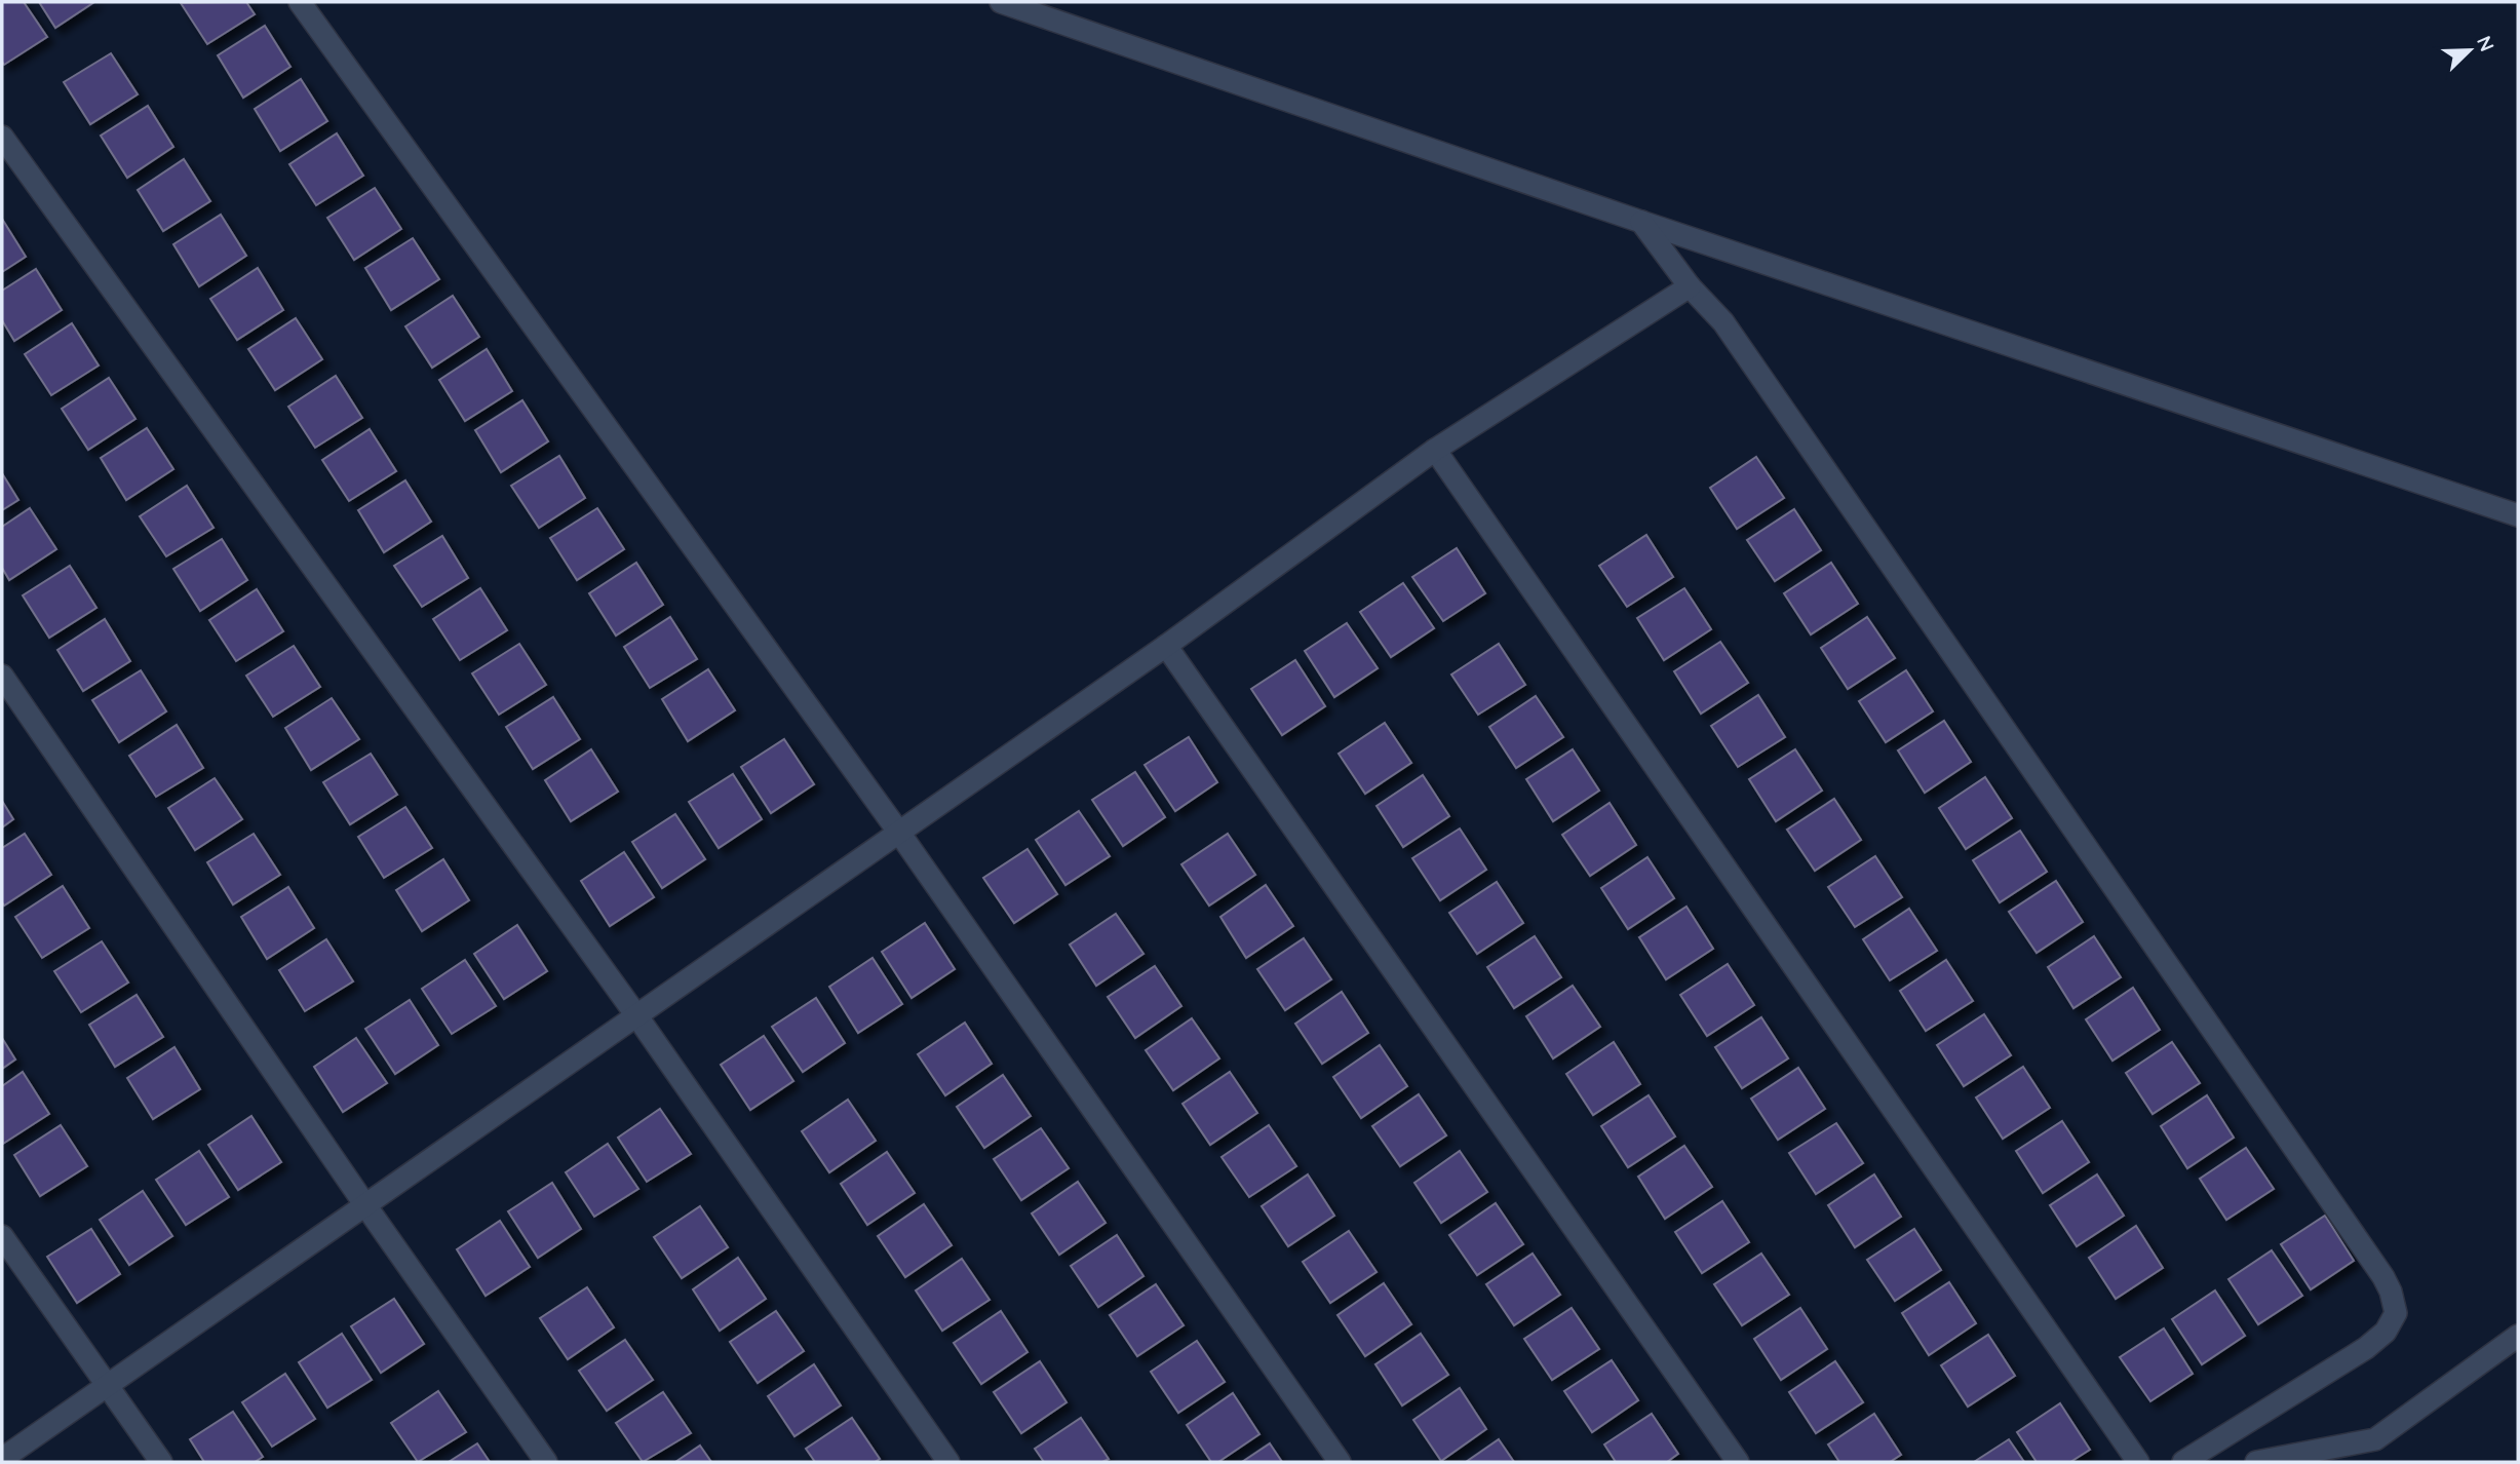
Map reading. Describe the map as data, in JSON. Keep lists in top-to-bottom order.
{
  "north": "top right"
}
